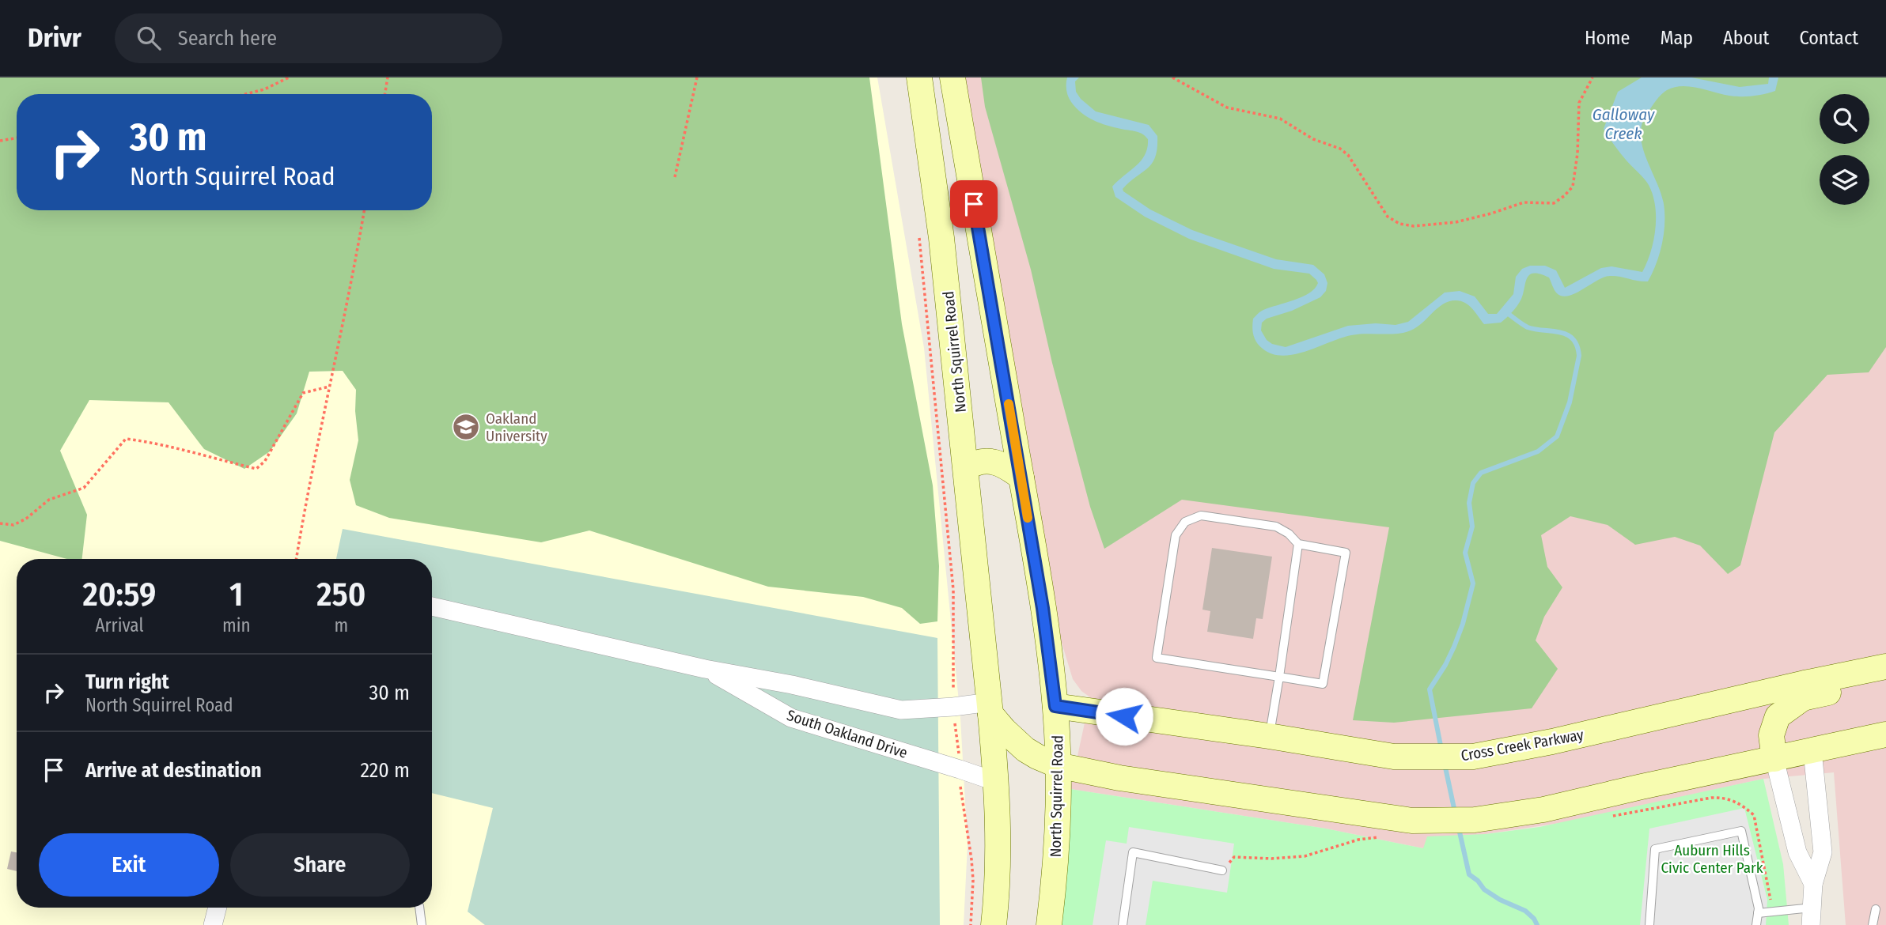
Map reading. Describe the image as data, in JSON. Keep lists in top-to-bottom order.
{
  "streets": {
    "main road": ["North Squirrel Road", "Cross Creek Parkway"],
    "street": ["South Oakland Drive"]
  },
  "crossings": [
    ["North Squirrel Road", "South Oakland Drive"],
    ["North Squirrel Road", "Cross Creek Parkway"]
  ],
  "water": ["Galloway Creek"],
  "parks": ["Auburn Hills Civic Center Park"],
  "places": {
    "school or university": ["Oakland University"]
  },
  "page": {
    "header": "Drivr",
    "search": "Search here",
    "nav": [
      "Home",
      "Map",
      "About",
      "Contact"
    ],
    "turn": ["30 m", "North Squirrel Road"],
    "eta": [
      "20:59",
      "Arrival",
      "1",
      "min",
      "250",
      "m"
    ],
    "list": [
      {
        "name": "Turn right",
        "note": "North Squirrel Road",
        "value": "30 m"
      },
      {
        "name": "Arrive at destination",
        "value": "220 m"
      }
    ],
    "buttons": ["Exit", "Share"]
  }
}
